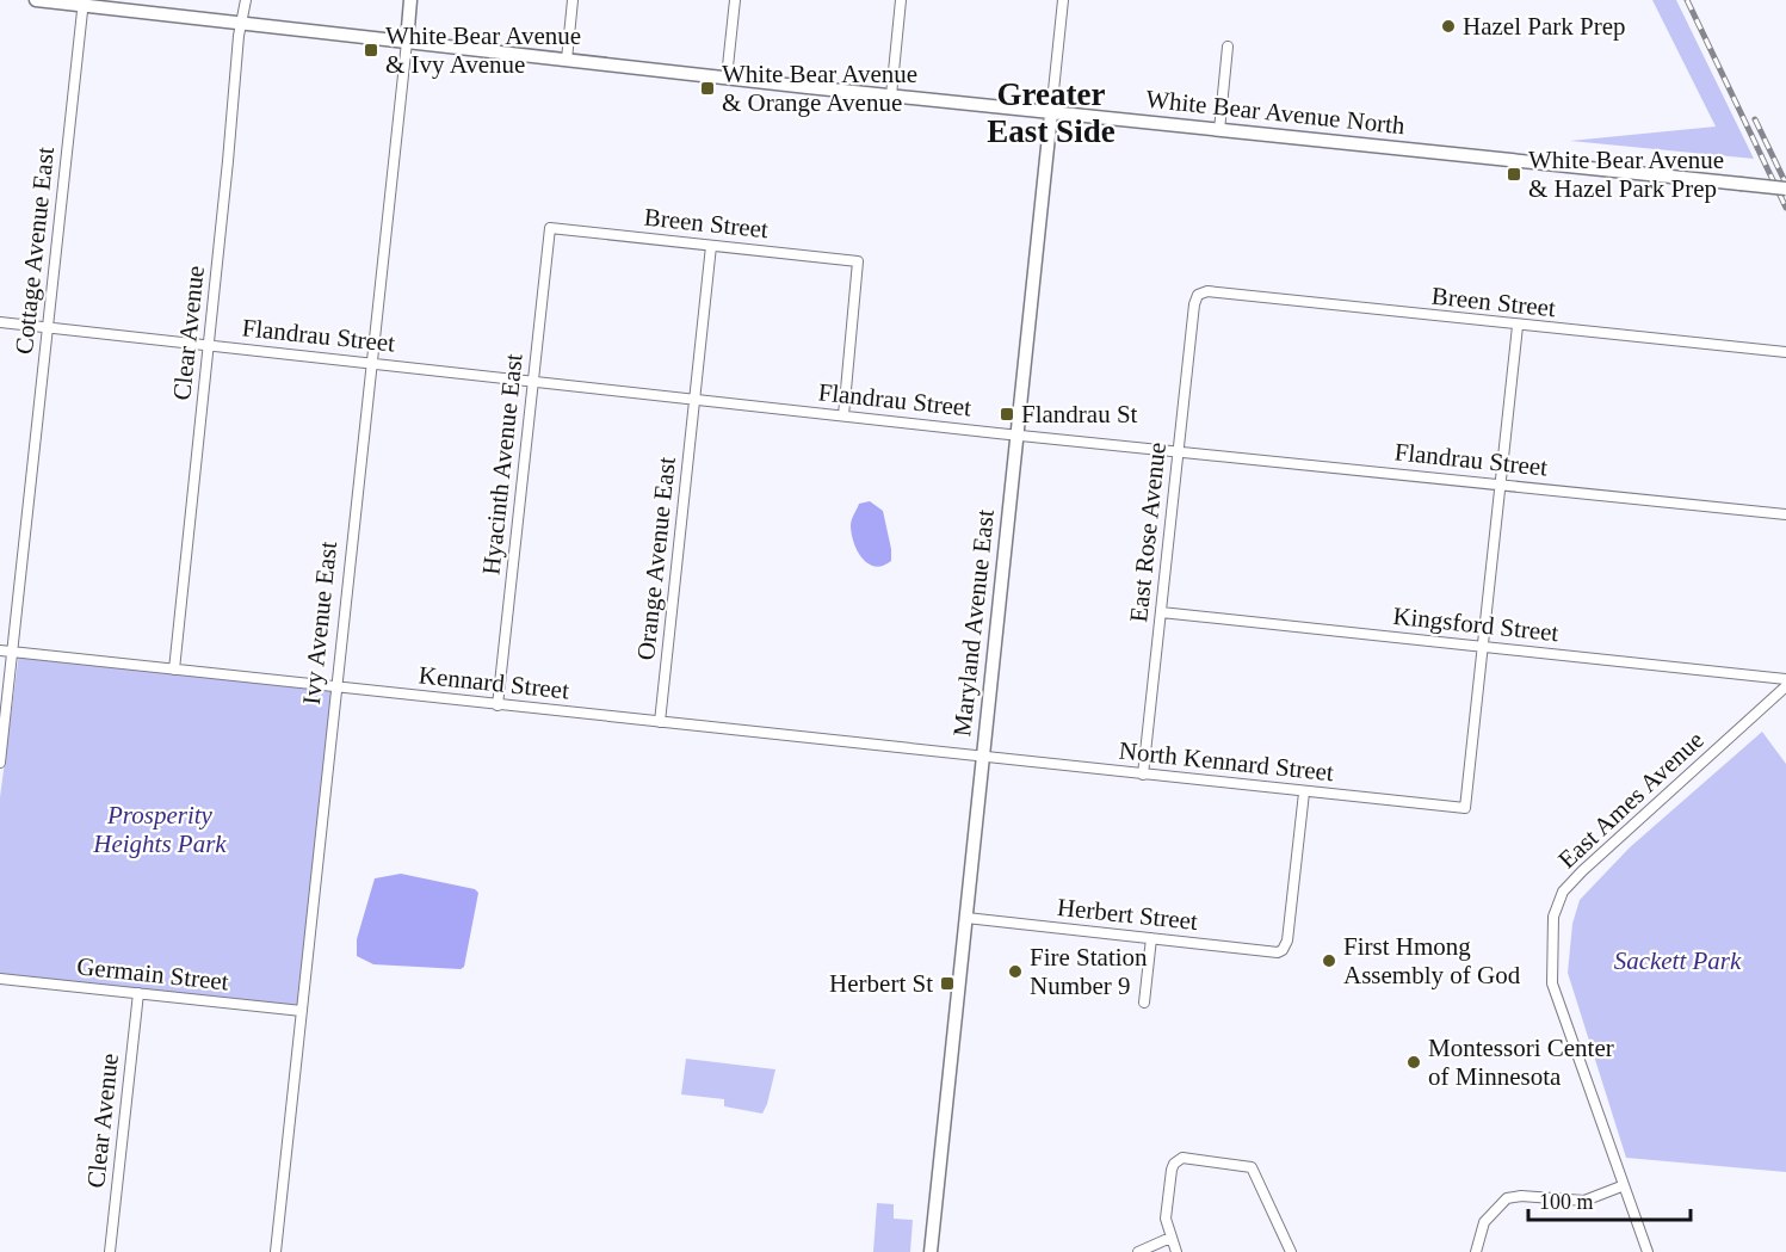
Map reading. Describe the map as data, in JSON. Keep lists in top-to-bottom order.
{
  "streets": {
    "main road": ["White Bear Avenue North", "Ivy Avenue East", "Maryland Avenue East"],
    "street": [
      "Breen Street",
      "Cottage Avenue East",
      "Clear Avenue",
      "Flandrau Street",
      "Hyacinth Avenue East",
      "East Rose Avenue",
      "Orange Avenue East",
      "Kingsford Street",
      "Kennard Street",
      "North Kennard Street",
      "East Ames Avenue",
      "Herbert Street",
      "Germain Street"
    ]
  },
  "crossings": [
    ["White Bear Avenue North", "Cottage Avenue East"],
    ["White Bear Avenue North", "Clear Avenue"],
    ["White Bear Avenue North", "Ivy Avenue East"],
    ["White Bear Avenue North", "Maryland Avenue East"],
    ["Breen Street", "Flandrau Street"],
    ["Breen Street", "Hyacinth Avenue East"],
    ["Breen Street", "East Rose Avenue"],
    ["Breen Street", "Orange Avenue East"],
    ["Cottage Avenue East", "Flandrau Street"],
    ["Cottage Avenue East", "Kennard Street"],
    ["Clear Avenue", "Flandrau Street"],
    ["Clear Avenue", "Kennard Street"],
    ["Clear Avenue", "Germain Street"],
    ["Flandrau Street", "Hyacinth Avenue East"],
    ["Flandrau Street", "East Rose Avenue"],
    ["Flandrau Street", "Orange Avenue East"],
    ["Flandrau Street", "Ivy Avenue East"],
    ["Flandrau Street", "Maryland Avenue East"],
    ["Hyacinth Avenue East", "Kennard Street"],
    ["East Rose Avenue", "Kingsford Street"],
    ["East Rose Avenue", "North Kennard Street"],
    ["Orange Avenue East", "Kennard Street"],
    ["Ivy Avenue East", "Kennard Street"],
    ["Ivy Avenue East", "Germain Street"],
    ["Maryland Avenue East", "Kennard Street"],
    ["Maryland Avenue East", "North Kennard Street"],
    ["Maryland Avenue East", "Herbert Street"],
    ["Kingsford Street", "North Kennard Street"],
    ["Kennard Street", "North Kennard Street"],
    ["North Kennard Street", "Herbert Street"]
  ],
  "districts": ["Greater East Side"],
  "parks": ["Prosperity Heights Park", "Sackett Park"],
  "places": {
    "other": [
      "Hazel Park Prep",
      "First Hmong Assembly of God",
      "Fire Station Number 9",
      "Montessori Center of Minnesota"
    ],
    "transit": [
      "White Bear Avenue & Ivy Avenue",
      "White Bear Avenue & Orange Avenue",
      "White Bear Avenue & Hazel Park Prep",
      "Flandrau St",
      "Herbert St"
    ]
  },
  "scale_bar": "100 m"
}
